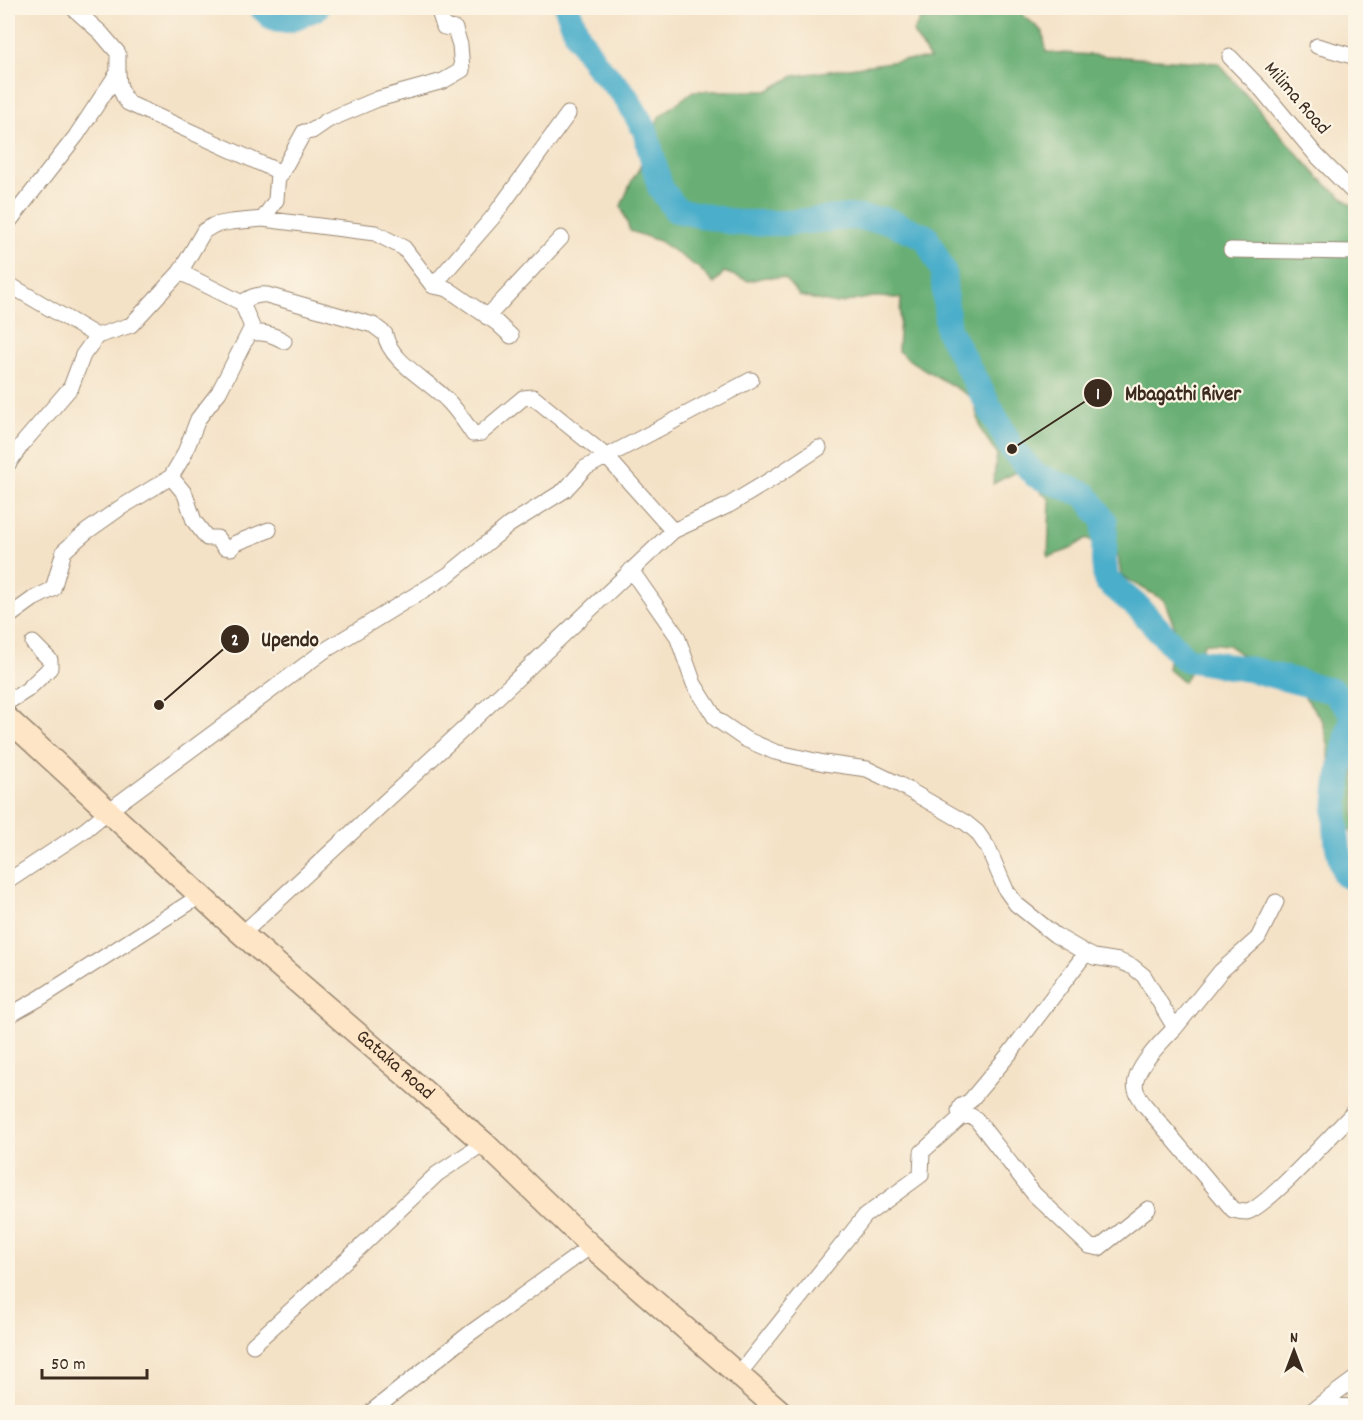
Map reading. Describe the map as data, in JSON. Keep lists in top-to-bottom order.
{
  "streets": {
    "street": ["Milima Road", "Gataka Road"]
  },
  "places": ["Mbagathi River", "Upendo"],
  "scale_bar": "50 m",
  "north": "top"
}
